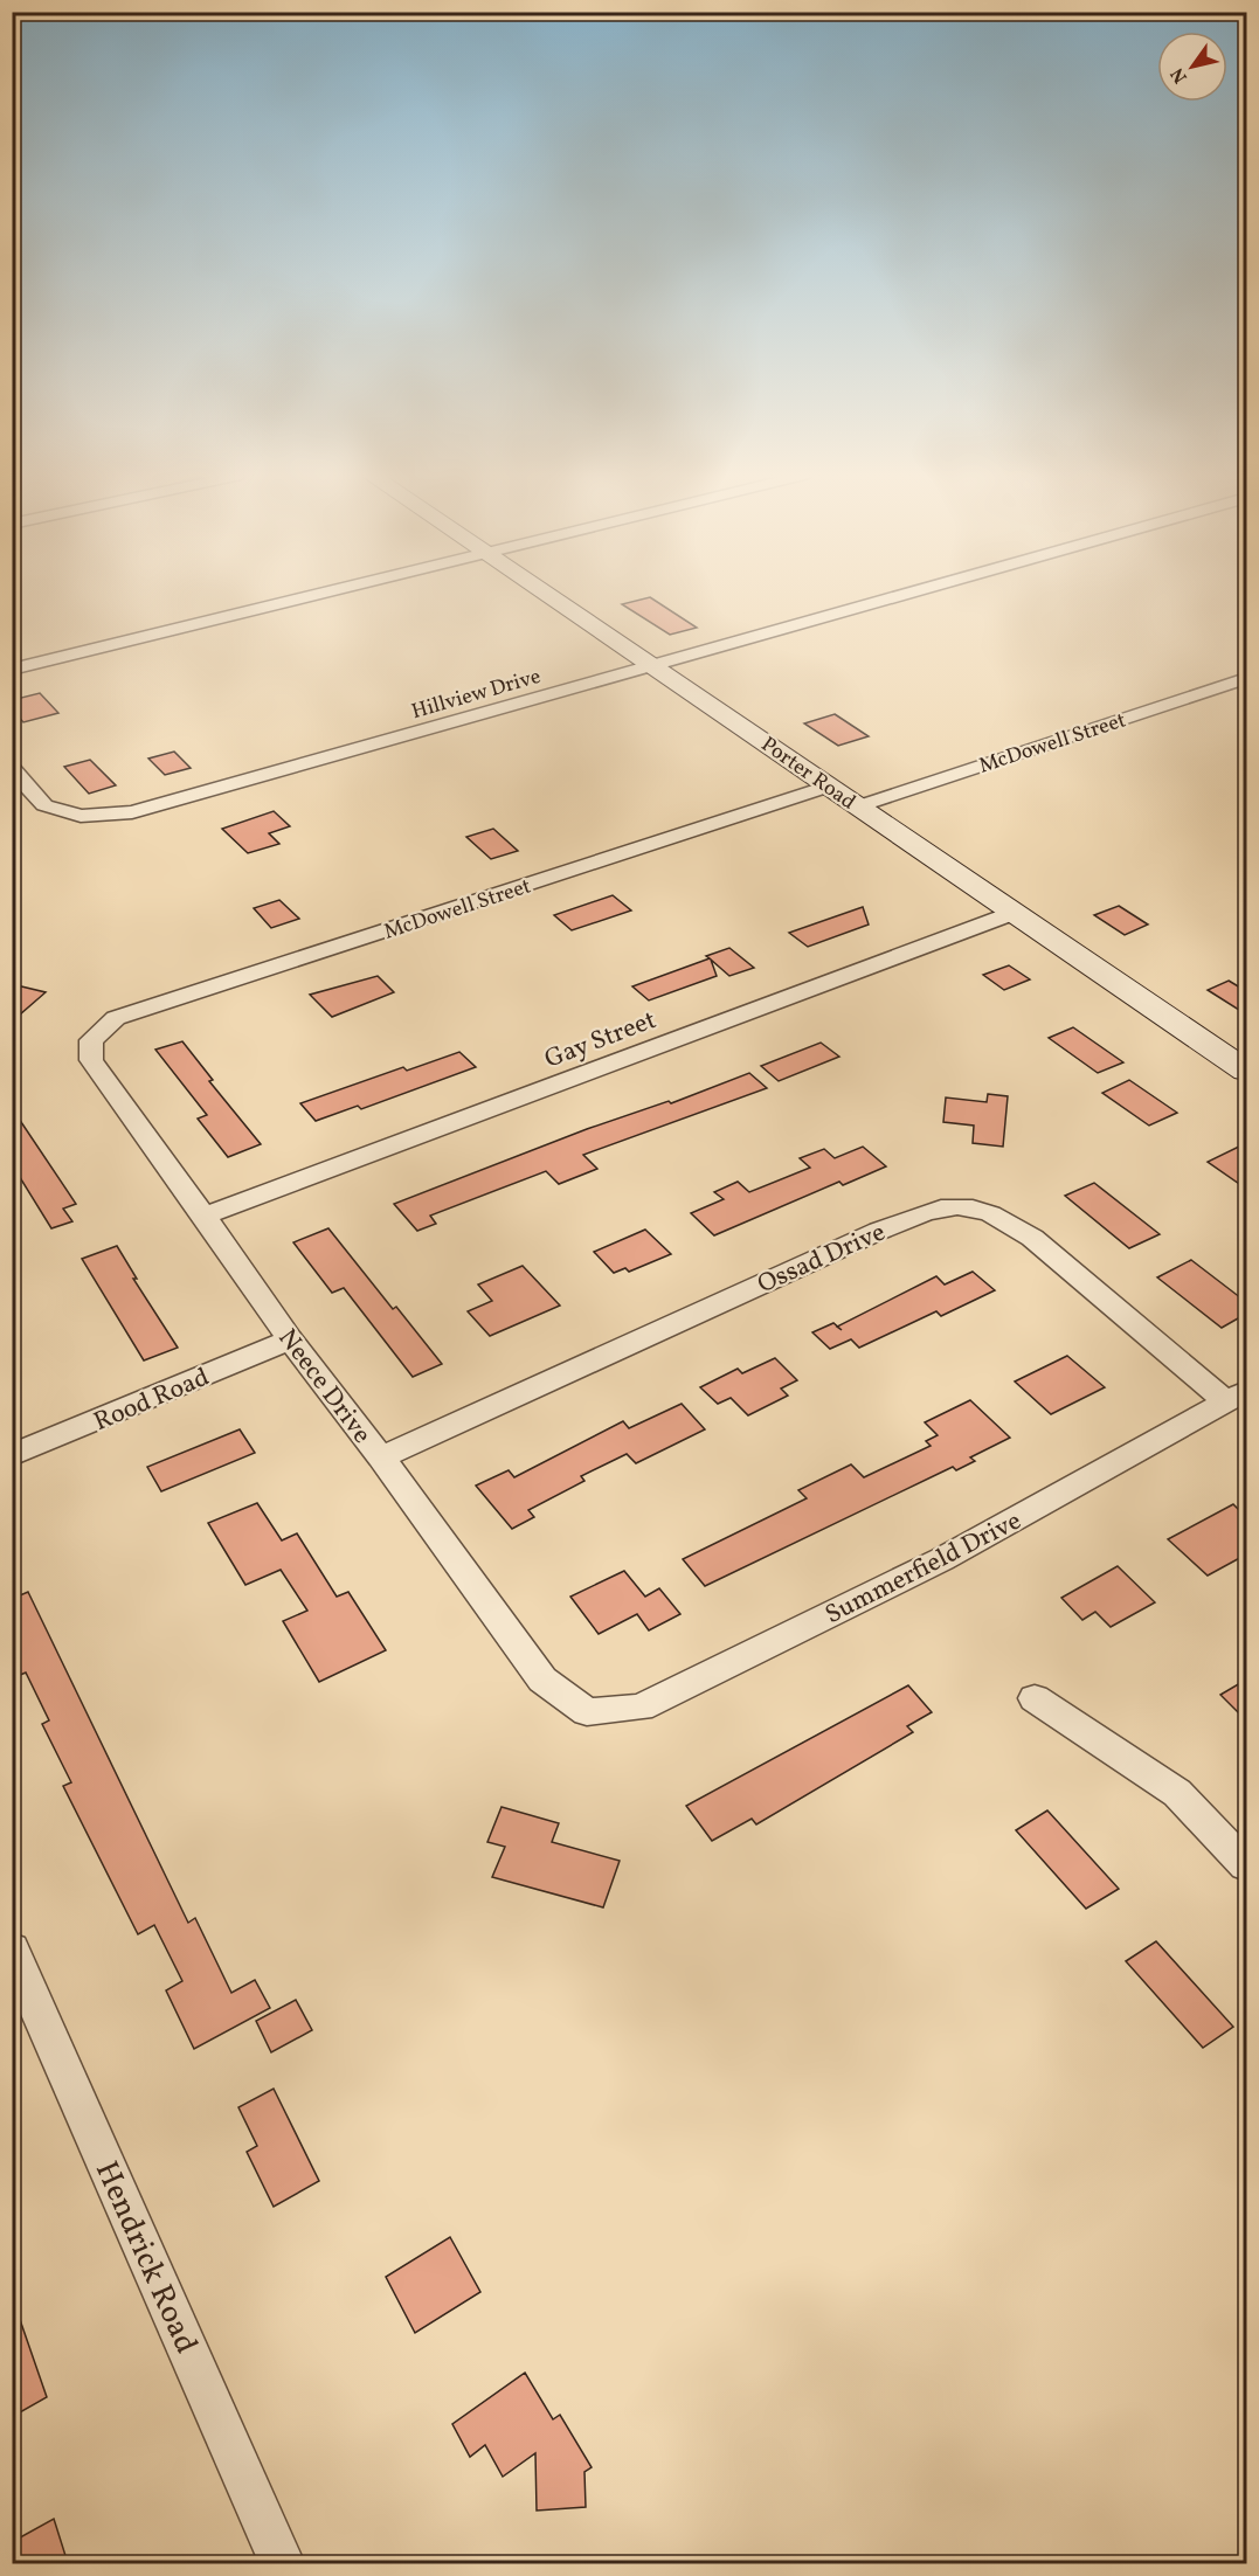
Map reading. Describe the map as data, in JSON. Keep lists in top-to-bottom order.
{
  "streets": {
    "street": [
      "Hillview Drive",
      "McDowell Street",
      "Porter Road",
      "Gay Street",
      "Ossad Drive",
      "Neece Drive",
      "Rood Road",
      "Summerfield Drive",
      "Hendrick Road"
    ]
  },
  "crossings": [
    ["Hillview Drive", "Porter Road"],
    ["McDowell Street", "Porter Road"],
    ["McDowell Street", "Neece Drive"],
    ["Porter Road", "Gay Street"],
    ["Gay Street", "Neece Drive"],
    ["Ossad Drive", "Neece Drive"],
    ["Ossad Drive", "Summerfield Drive"],
    ["Neece Drive", "Rood Road"],
    ["Neece Drive", "Summerfield Drive"]
  ],
  "north": "bottom left"
}
